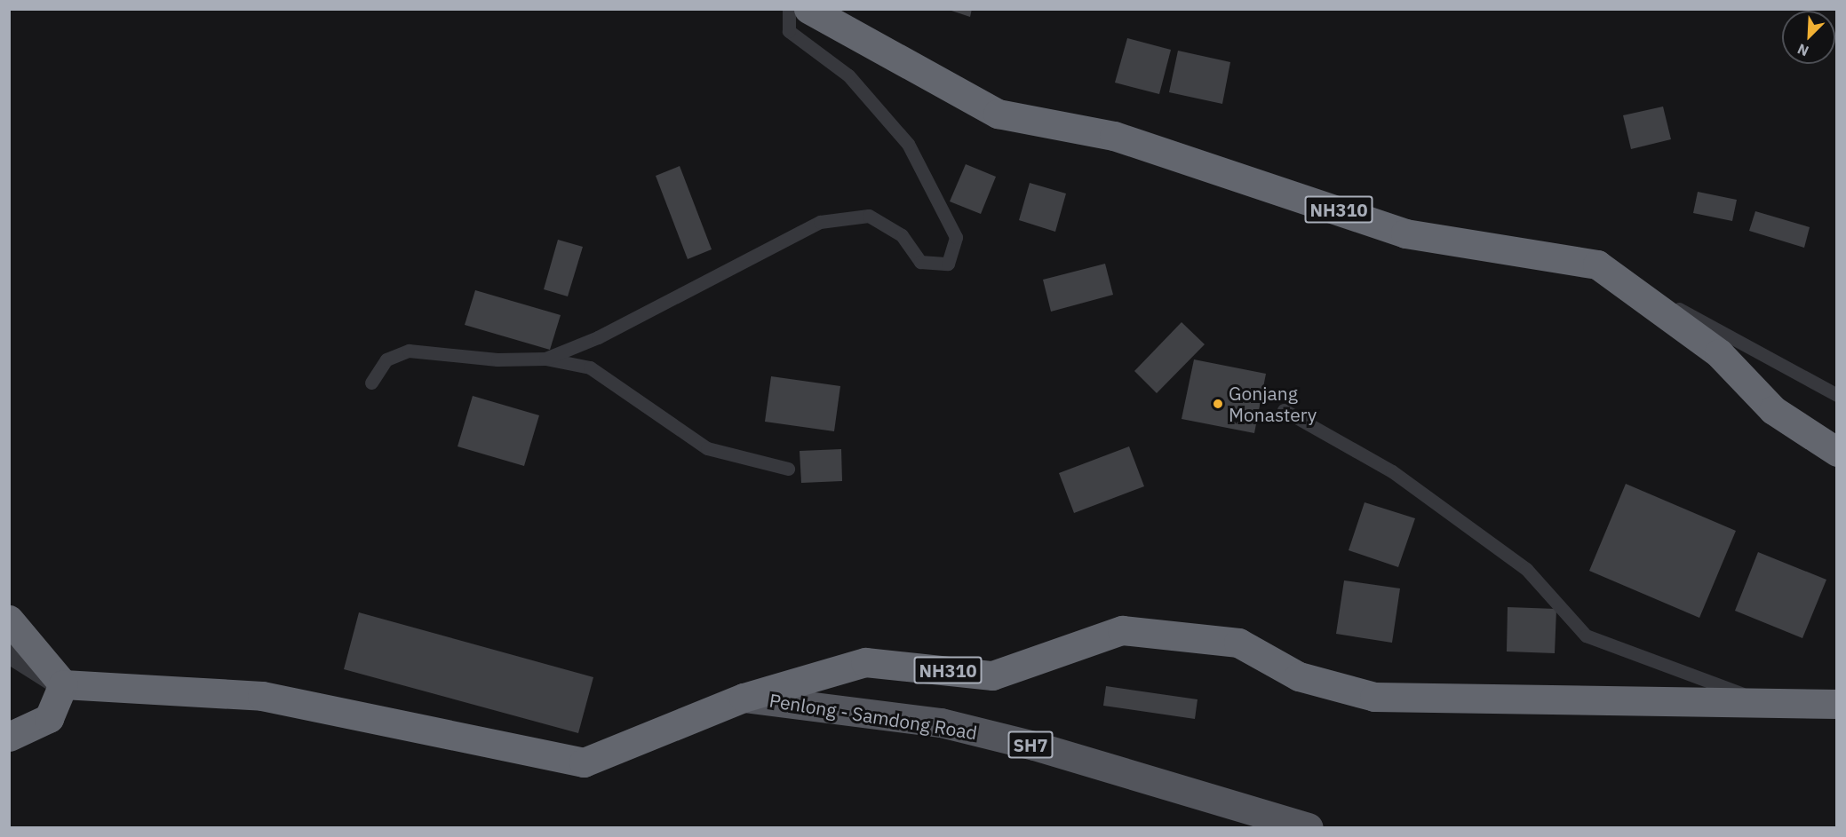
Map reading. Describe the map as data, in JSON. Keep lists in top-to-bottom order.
{
  "streets": {
    "highway": ["NH310"],
    "main road": ["Penlong - Samdong Road", "SH7"]
  },
  "crossings": [
    ["NH310", "Penlong - Samdong Road"]
  ],
  "places": ["Gonjang Monastery"],
  "north": "bottom left"
}
